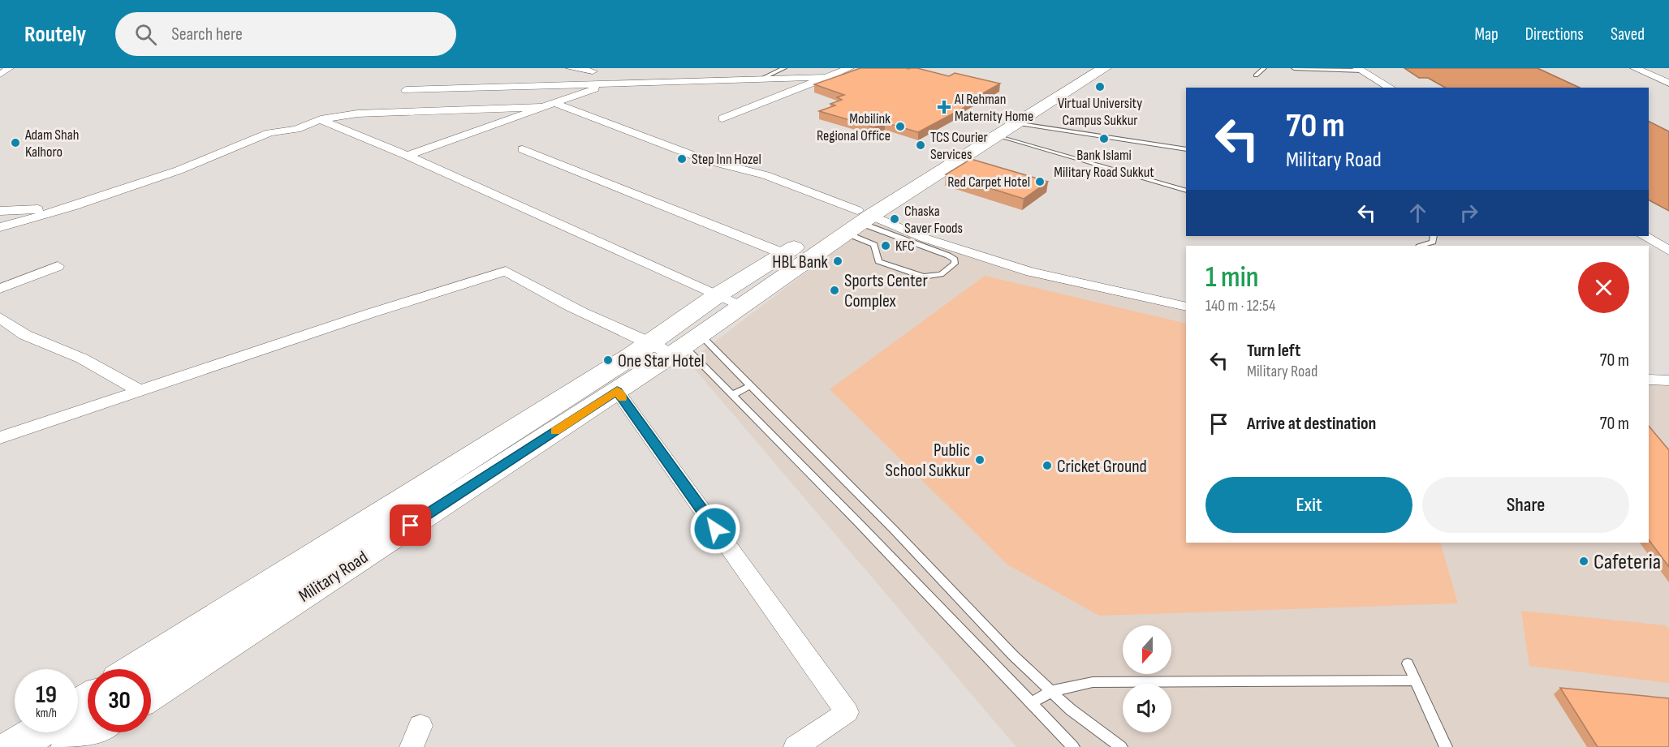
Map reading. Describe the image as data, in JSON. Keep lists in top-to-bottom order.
{
  "streets": {
    "main road": ["Military Road"]
  },
  "places": {
    "other": [
      "Virtual University Campus Sukkur",
      "Mobilink Regional Office",
      "Bank Islami Military Road Sukkut",
      "Adam Shah Kalhoro",
      "TCS Courier Services",
      "Step Inn Hozel",
      "Red Carpet Hotel",
      "Chaska Saver Foods",
      "KFC",
      "HBL Bank",
      "Sports Center Complex",
      "One Star Hotel",
      "Public School Sukkur",
      "Cricket Ground",
      "Cafeteria"
    ],
    "health": ["Al Rehman Maternity Home"]
  },
  "north": "bottom",
  "page": {
    "header": "Routely",
    "search": "Search here",
    "nav": ["Map", "Directions", "Saved"],
    "turn": ["70 m", "Military Road"],
    "heading": ["1 min", "140 m · 12:54"],
    "list": [
      {
        "name": "Turn left",
        "note": "Military Road",
        "value": "70 m"
      },
      {
        "name": "Arrive at destination",
        "value": "70 m"
      }
    ],
    "buttons": ["Exit", "Share"],
    "speed": "19 km/h",
    "limit": "30"
  }
}
